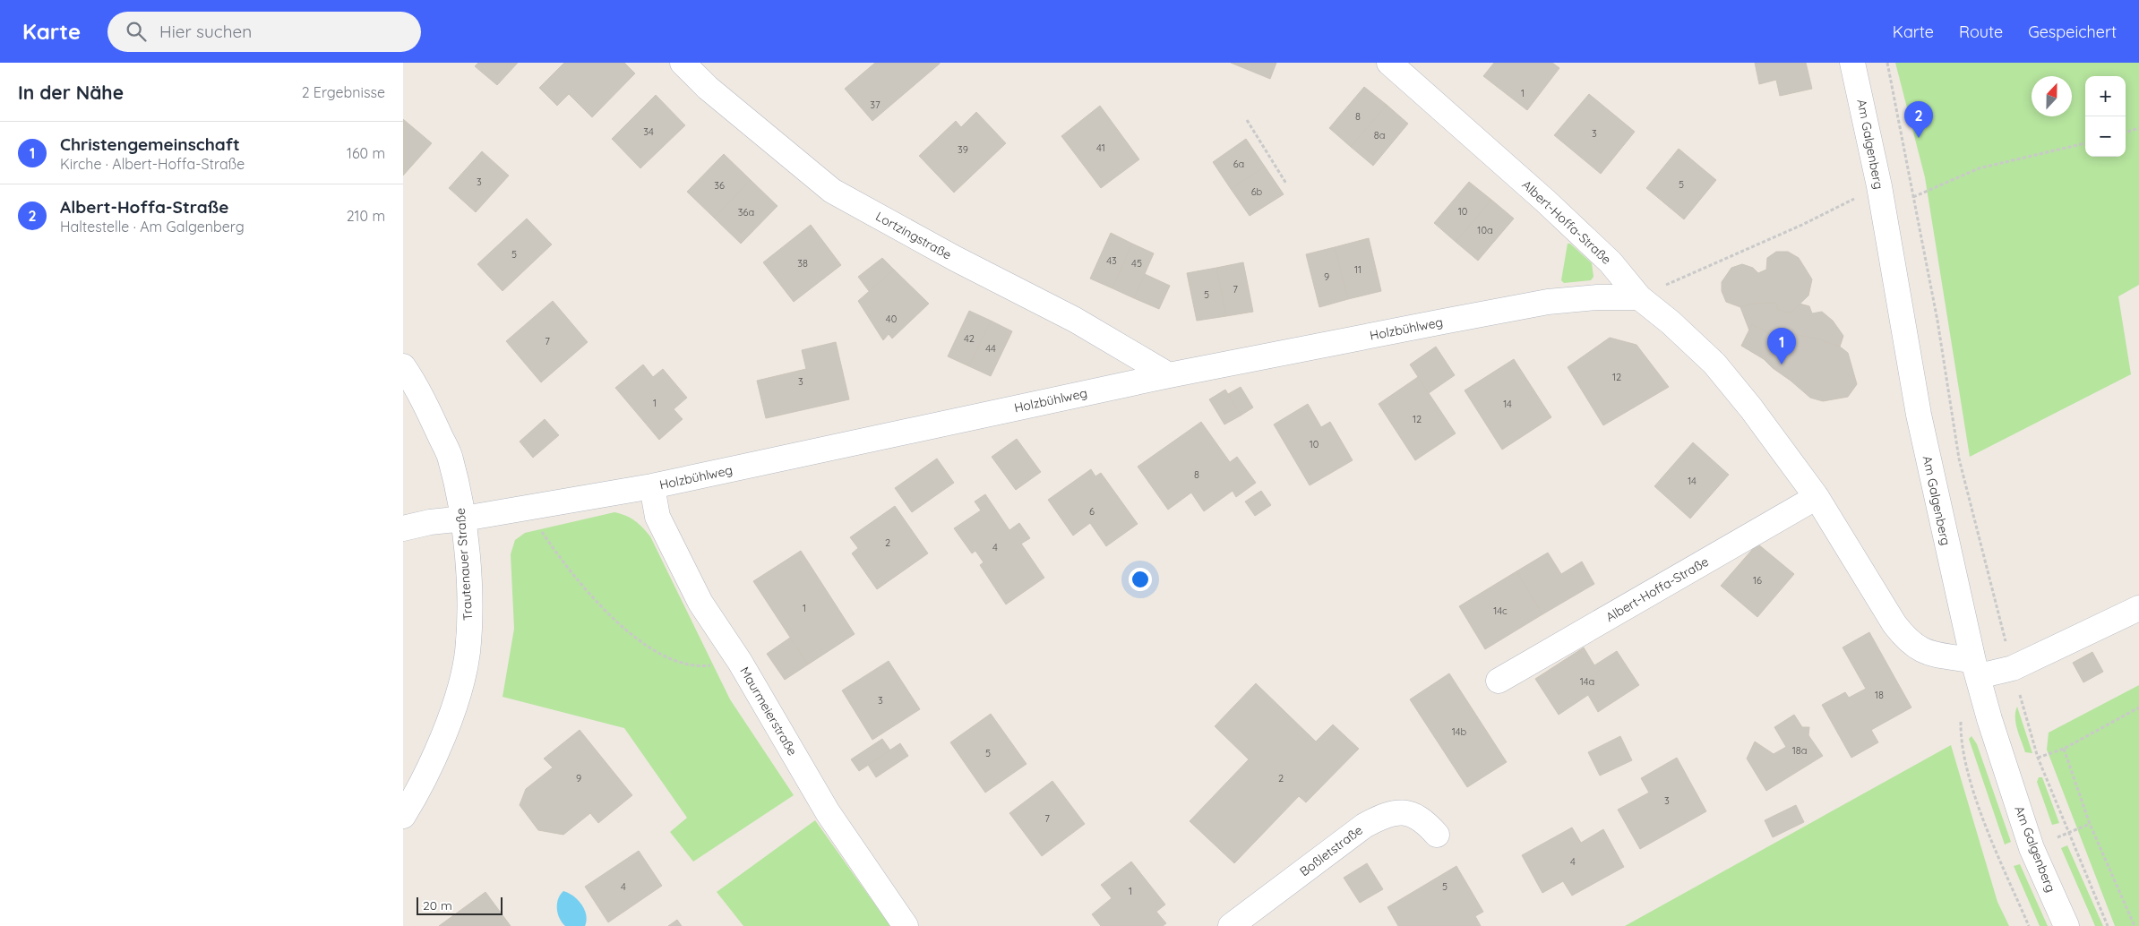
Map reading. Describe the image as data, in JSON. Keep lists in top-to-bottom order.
{
  "streets": {
    "street": [
      "Am Galgenberg",
      "Albert-Hoffa-Straße",
      "Lortzingstraße",
      "Holzbühlweg",
      "Trautenauer Straße",
      "Maurmeierstraße",
      "Boßletstraße"
    ]
  },
  "crossings": [
    ["Am Galgenberg", "Albert-Hoffa-Straße"],
    ["Albert-Hoffa-Straße", "Holzbühlweg"],
    ["Lortzingstraße", "Holzbühlweg"],
    ["Holzbühlweg", "Trautenauer Straße"],
    ["Holzbühlweg", "Maurmeierstraße"]
  ],
  "house_numbers": [
    "1",
    "37",
    "8",
    "34",
    "3",
    "8a",
    "41",
    "39",
    "6a",
    "3",
    "5",
    "36",
    "6b",
    "10",
    "36a",
    "10a",
    "5",
    "43",
    "38",
    "45",
    "11",
    "9",
    "7",
    "5",
    "40",
    "42",
    "7",
    "44",
    "12",
    "3",
    "1",
    "14",
    "12",
    "10",
    "8",
    "14",
    "6",
    "2",
    "4",
    "16",
    "1",
    "14c",
    "14a",
    "18",
    "3",
    "14b",
    "18a",
    "5",
    "9",
    "2",
    "3",
    "7",
    "4",
    "4",
    "5",
    "1"
  ],
  "scale_bar": "20 m",
  "north": "top",
  "page": {
    "header": "Karte",
    "search": "Hier suchen",
    "nav": ["Karte", "Route", "Gespeichert"],
    "heading": ["In der Nähe", "2 Ergebnisse"],
    "map_buttons": ["+", "−"],
    "pins": ["2", "1"],
    "list": [
      {
        "mark": "1",
        "name": "Christengemeinschaft",
        "note": "Kirche · Albert-Hoffa-Straße",
        "value": "160 m"
      },
      {
        "mark": "2",
        "name": "Albert-Hoffa-Straße",
        "note": "Haltestelle · Am Galgenberg",
        "value": "210 m"
      }
    ],
    "scale": "20 m"
  }
}
